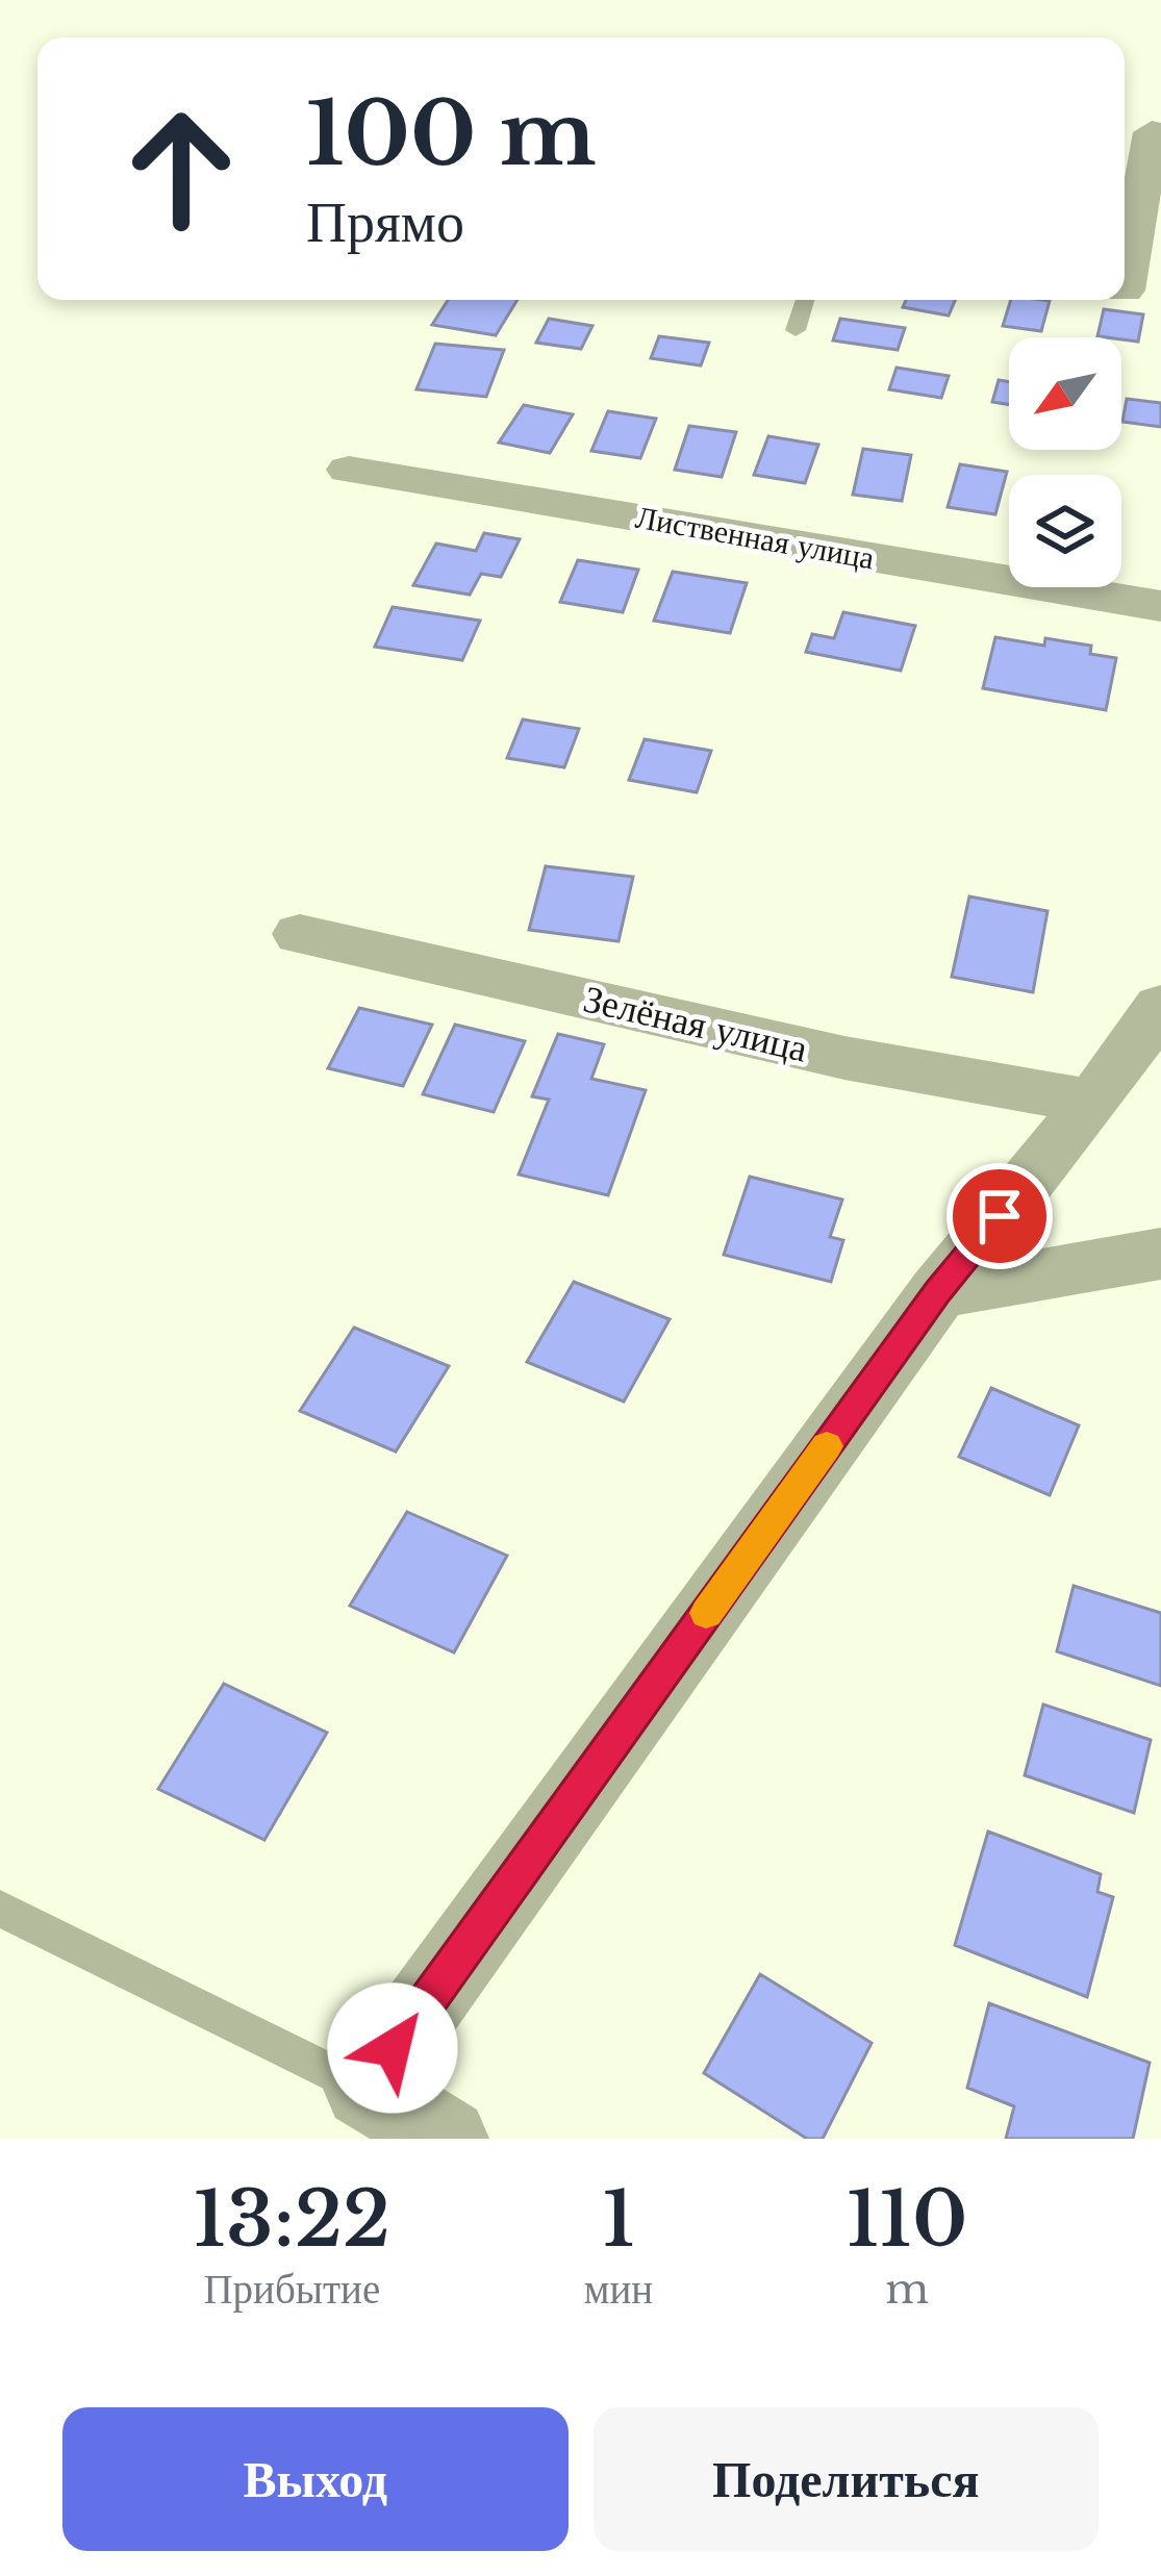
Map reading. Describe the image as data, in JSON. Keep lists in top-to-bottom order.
{
  "streets": {
    "street": ["Лиственная улица", "Зелёная улица"]
  },
  "north": "bottom left",
  "page": {
    "turn": ["100 m", "Прямо"],
    "eta": [
      "13:22",
      "Прибытие",
      "1",
      "мин",
      "110",
      "m"
    ],
    "buttons": ["Выход", "Поделиться"]
  }
}
